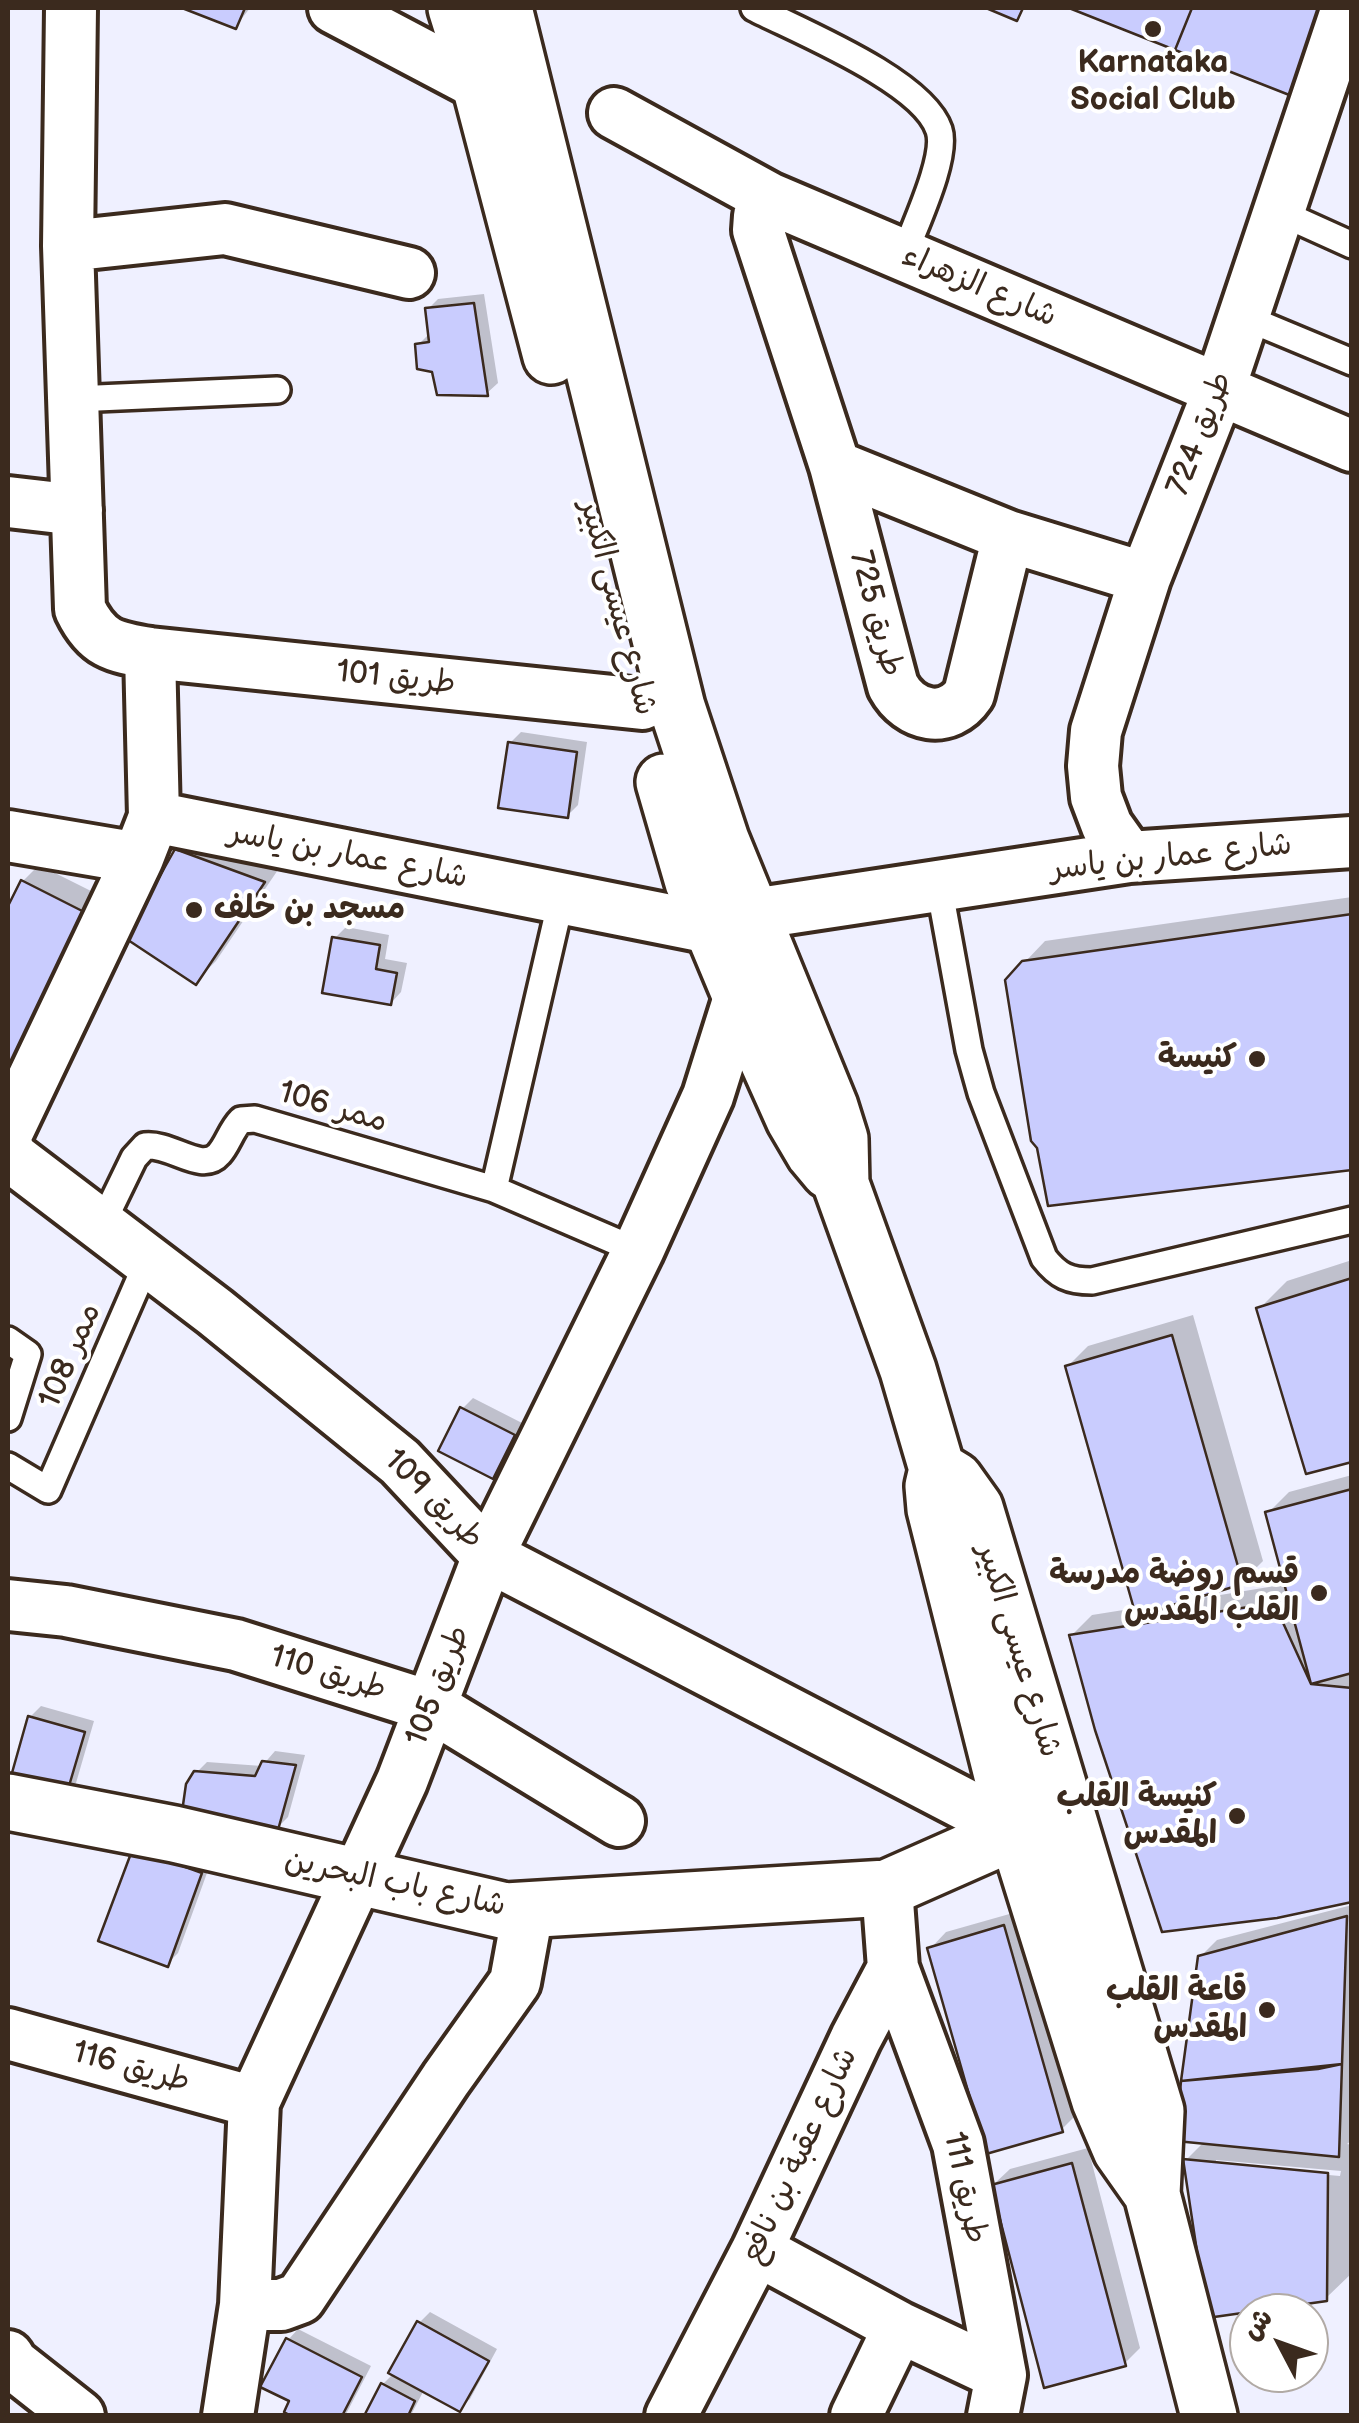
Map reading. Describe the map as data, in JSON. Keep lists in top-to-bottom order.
{
  "streets": {
    "main road": ["شارع عيسى الكبير", "شارع باب البحرين"],
    "street": [
      "شارع الزهراء",
      "طريق 724",
      "طريق 725",
      "طريق 101",
      "شارع عمار بن ياسر",
      "طريق 109",
      "طريق 110",
      "طريق 105",
      "طريق 116",
      "شارع عقبة بن نافع",
      "طريق 111"
    ],
    "lane": ["ممر 106", "ممر 108"]
  },
  "crossings": [
    ["شارع الزهراء", "طريق 724"],
    ["شارع الزهراء", "طريق 725"],
    ["طريق 724", "شارع عمار بن ياسر"],
    ["شارع عيسى الكبير", "طريق 101"],
    ["شارع عيسى الكبير", "شارع عمار بن ياسر"],
    ["شارع عيسى الكبير", "طريق 109"],
    ["شارع عيسى الكبير", "طريق 105"],
    ["شارع عيسى الكبير", "شارع باب البحرين"],
    ["شارع عمار بن ياسر", "طريق 109"],
    ["ممر 106", "طريق 109"],
    ["ممر 106", "طريق 105"],
    ["ممر 108", "طريق 109"],
    ["طريق 109", "طريق 105"],
    ["طريق 109", "شارع باب البحرين"],
    ["طريق 110", "طريق 105"],
    ["طريق 105", "شارع باب البحرين"],
    ["طريق 105", "طريق 116"],
    ["شارع عقبة بن نافع", "طريق 111"]
  ],
  "places": [
    "Karnataka Social Club",
    "مسجد بن خلف",
    "كنيسة",
    "قسم روضة مدرسة القلب المقدس",
    "كنيسة القلب المقدس",
    "قاعة القلب المقدس"
  ],
  "north": "top left"
}
